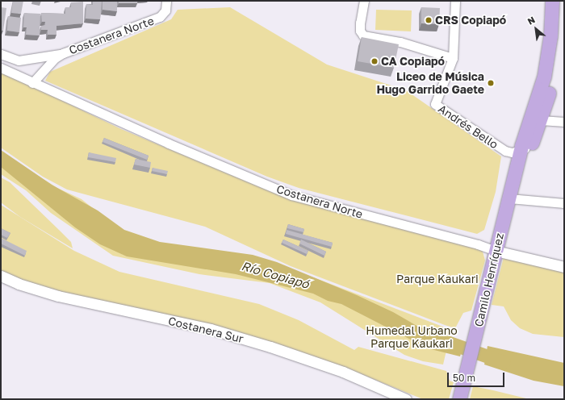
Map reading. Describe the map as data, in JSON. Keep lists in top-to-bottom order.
{
  "streets": {
    "main road": ["Camilo Henríquez"],
    "street": ["Costanera Norte", "Andrés Bello", "Costanera Sur"]
  },
  "crossings": [
    ["Costanera Norte", "Camilo Henríquez"],
    ["Andrés Bello", "Camilo Henríquez"]
  ],
  "water": ["Río Copiapó"],
  "parks": ["Parque Kaukari", "Humedal Urbano Parque Kaukari"],
  "places": ["CRS Copiapó", "CA Copiapó", "Liceo de Música Hugo Garrido Gaete"],
  "scale_bar": "50 m",
  "north": "top left"
}
